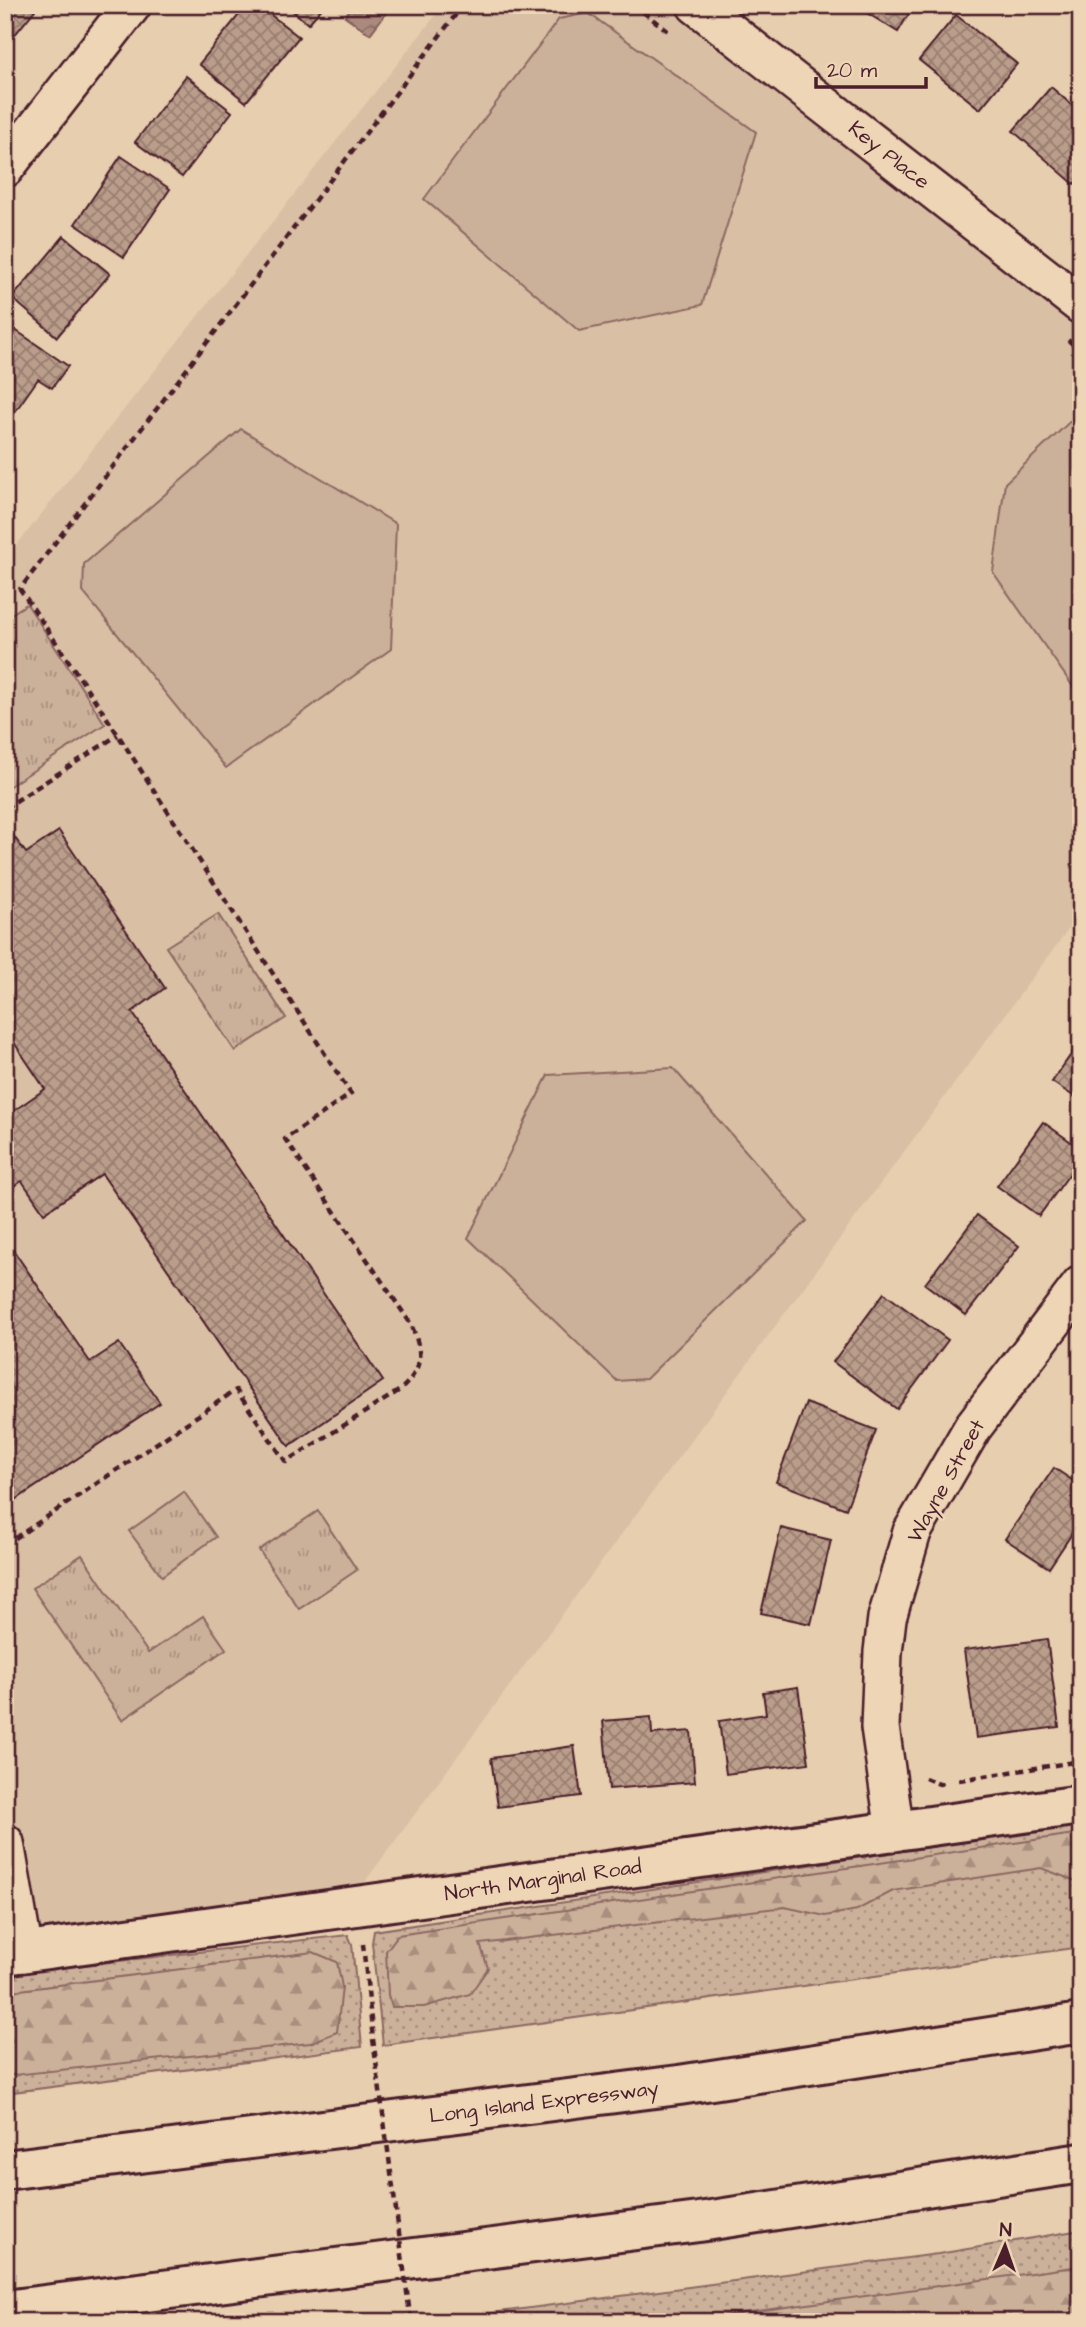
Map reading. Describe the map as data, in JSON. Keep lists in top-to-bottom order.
{
  "streets": {
    "main road": ["North Marginal Road", "Long Island Expressway"],
    "street": ["Key Place", "Wayne Street"]
  },
  "crossings": [
    ["Wayne Street", "North Marginal Road"]
  ],
  "scale_bar": "20 m",
  "north": "top"
}
